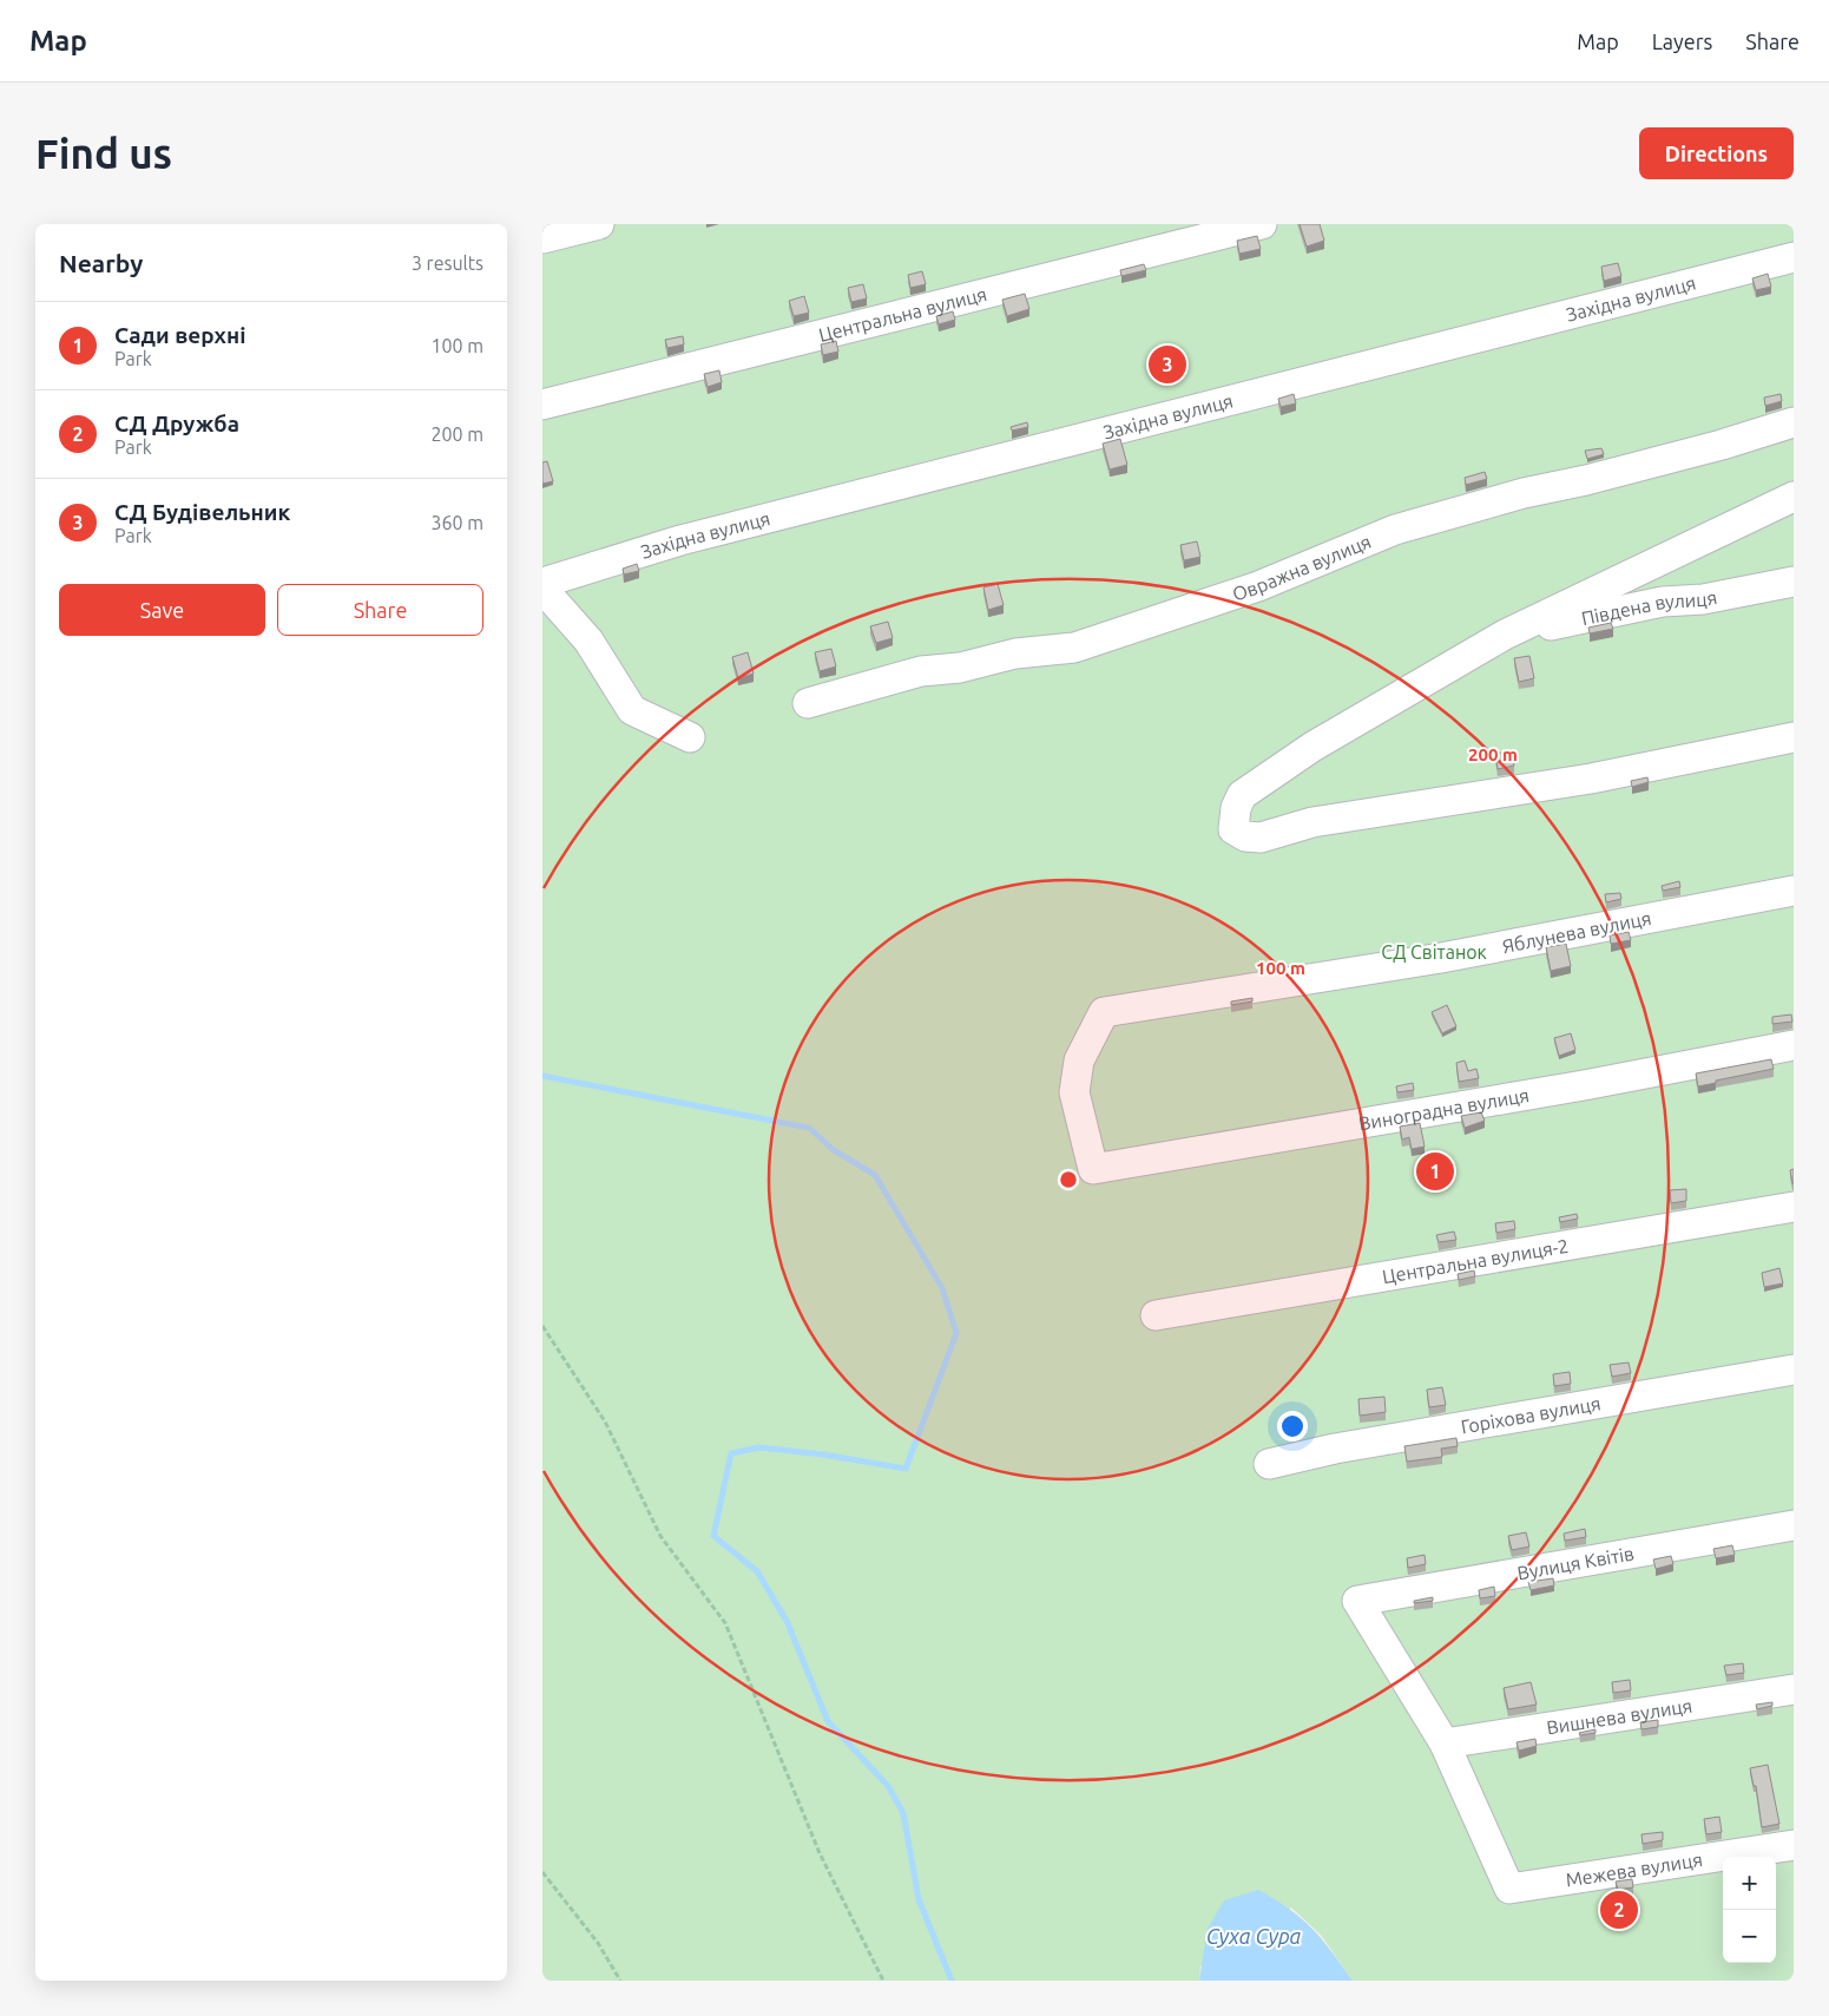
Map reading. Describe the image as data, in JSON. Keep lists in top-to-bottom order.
{
  "streets": {
    "lane": [
      "Західна вулиця",
      "Центральна вулиця",
      "Овражна вулиця",
      "Південа вулиця",
      "Яблунева вулиця",
      "Виноградна вулиця",
      "Центральна вулиця-2",
      "Горіхова вулиця",
      "Вулиця Квітів",
      "Вишнева вулиця",
      "Межева вулиця"
    ]
  },
  "crossings": [
    ["Яблунева вулиця", "Виноградна вулиця"],
    ["Вулиця Квітів", "Вишнева вулиця"],
    ["Вулиця Квітів", "Межева вулиця"],
    ["Вишнева вулиця", "Межева вулиця"]
  ],
  "water": ["Суха Сура"],
  "parks": ["СД Світанок"],
  "page": {
    "header": "Map",
    "nav": ["Map", "Layers", "Share"],
    "buttons": [
      "Directions",
      ["Save", "Share"]
    ],
    "title": "Find us",
    "heading": ["Nearby", "3 results"],
    "list": [
      {
        "mark": "1",
        "name": "Сади верхні",
        "note": "Park",
        "value": "100 m"
      },
      {
        "mark": "2",
        "name": "СД Дружба",
        "note": "Park",
        "value": "200 m"
      },
      {
        "mark": "3",
        "name": "СД Будівельник",
        "note": "Park",
        "value": "360 m"
      }
    ],
    "pins": ["3", "1", "2"],
    "map_buttons": ["+", "−"]
  },
  "rings": ["200 m", "100 m"]
}
